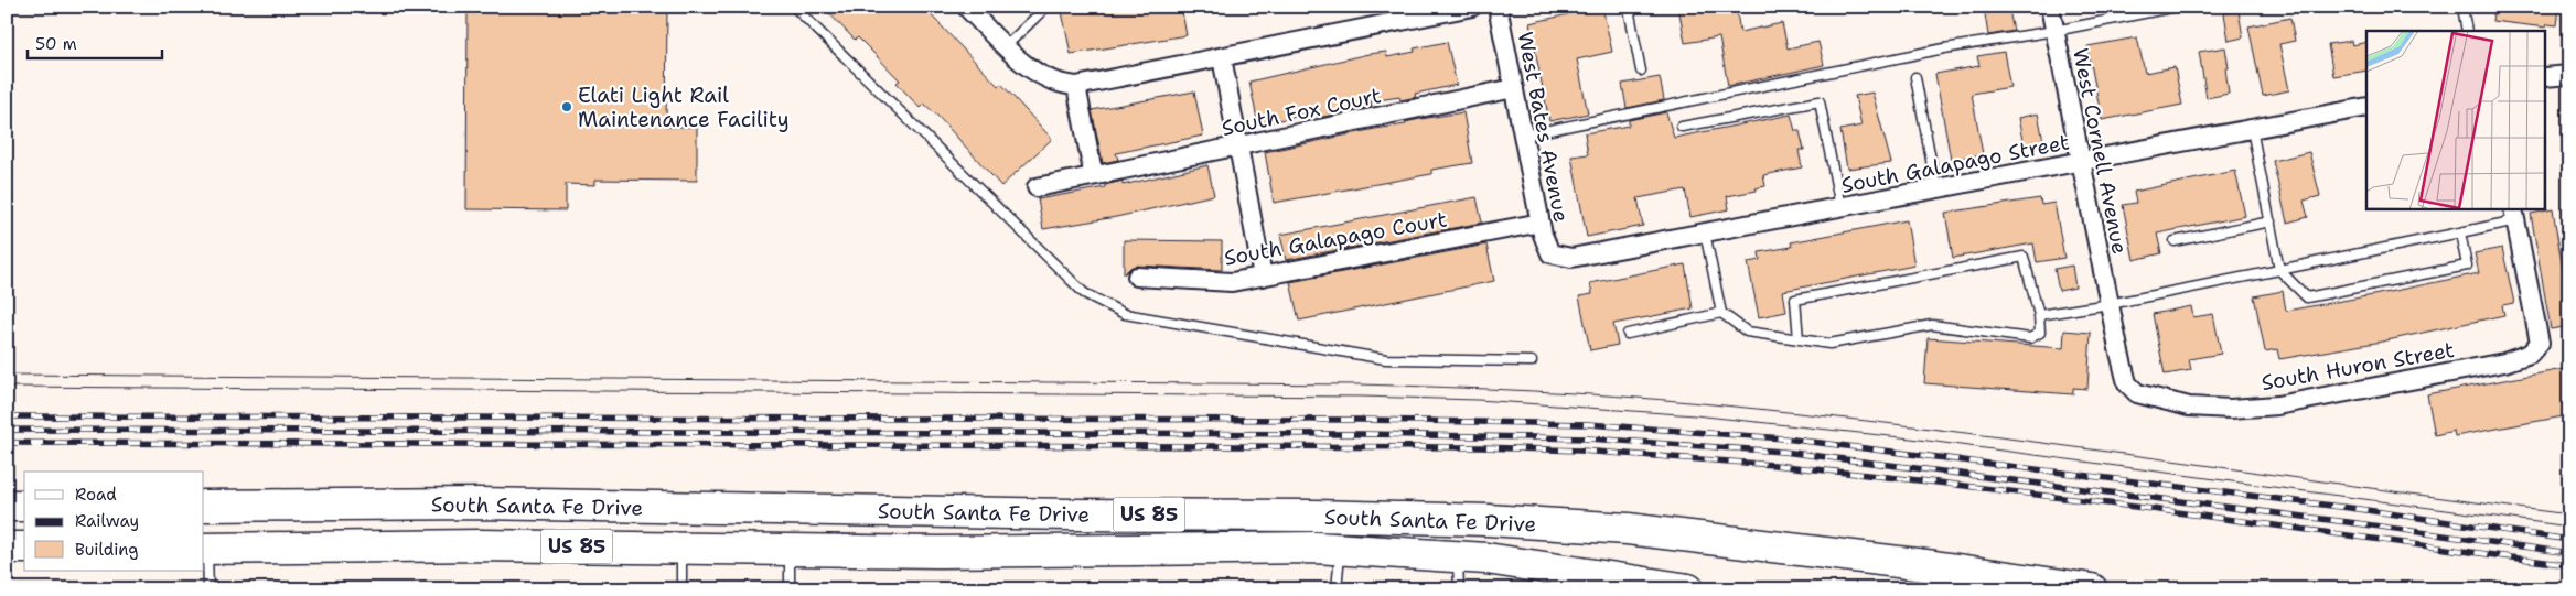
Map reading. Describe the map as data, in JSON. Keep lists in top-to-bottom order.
{
  "streets": {
    "highway": ["South Santa Fe Drive", "US 85"],
    "street": [
      "South Fox Court",
      "West Bates Avenue",
      "West Cornell Avenue",
      "South Galapago Street",
      "South Galapago Court",
      "South Huron Street"
    ]
  },
  "crossings": [
    ["South Fox Court", "West Bates Avenue"],
    ["West Bates Avenue", "South Galapago Street"],
    ["West Bates Avenue", "South Galapago Court"],
    ["West Cornell Avenue", "South Galapago Street"],
    ["West Cornell Avenue", "South Huron Street"]
  ],
  "places": ["Elati Light Rail Maintenance Facility"],
  "legend": ["Road", "Railway", "Building"],
  "scale_bar": "50 m"
}
